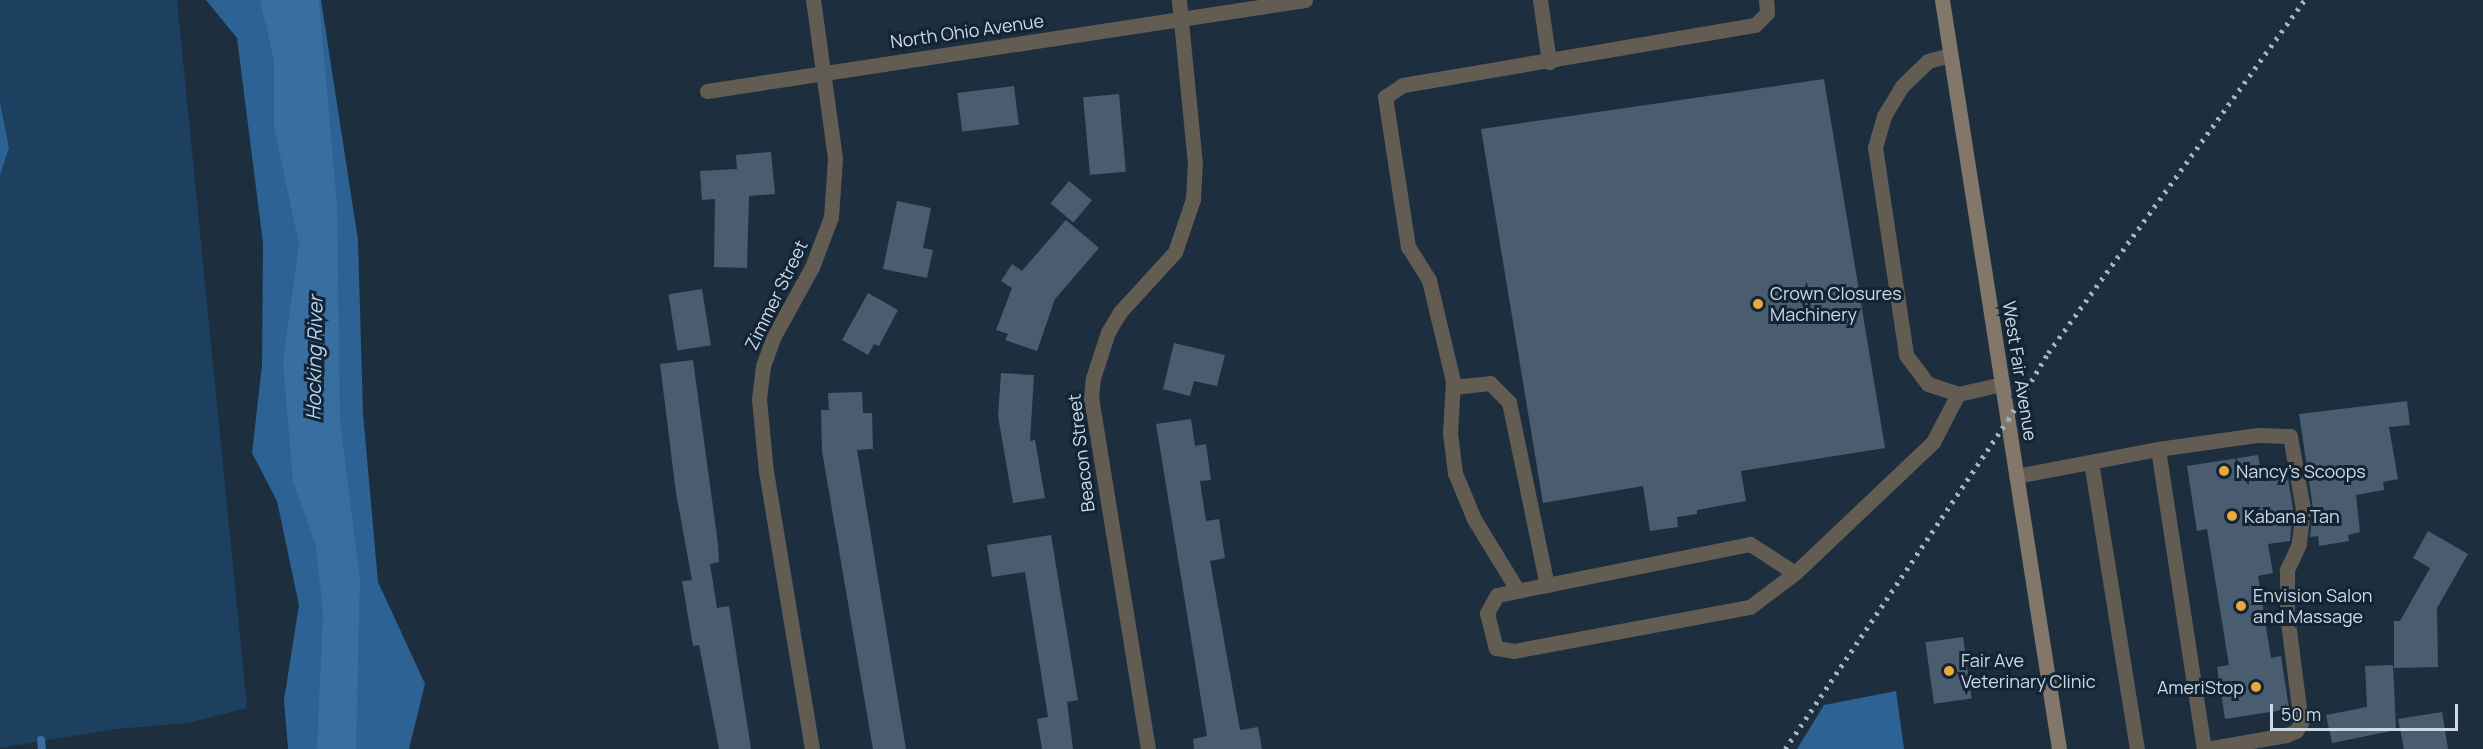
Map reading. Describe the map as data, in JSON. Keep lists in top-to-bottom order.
{
  "streets": {
    "street": [
      "North Ohio Avenue",
      "Zimmer Street",
      "West Fair Avenue",
      "Beacon Street"
    ]
  },
  "crossings": [
    ["North Ohio Avenue", "Zimmer Street"],
    ["North Ohio Avenue", "Beacon Street"]
  ],
  "water": ["Hocking River"],
  "places": [
    "Crown Closures Machinery",
    "Nancy's Scoops",
    "Kabana Tan",
    "Envision Salon and Massage",
    "Fair Ave Veterinary Clinic",
    "AmeriStop"
  ],
  "scale_bar": "50 m"
}
